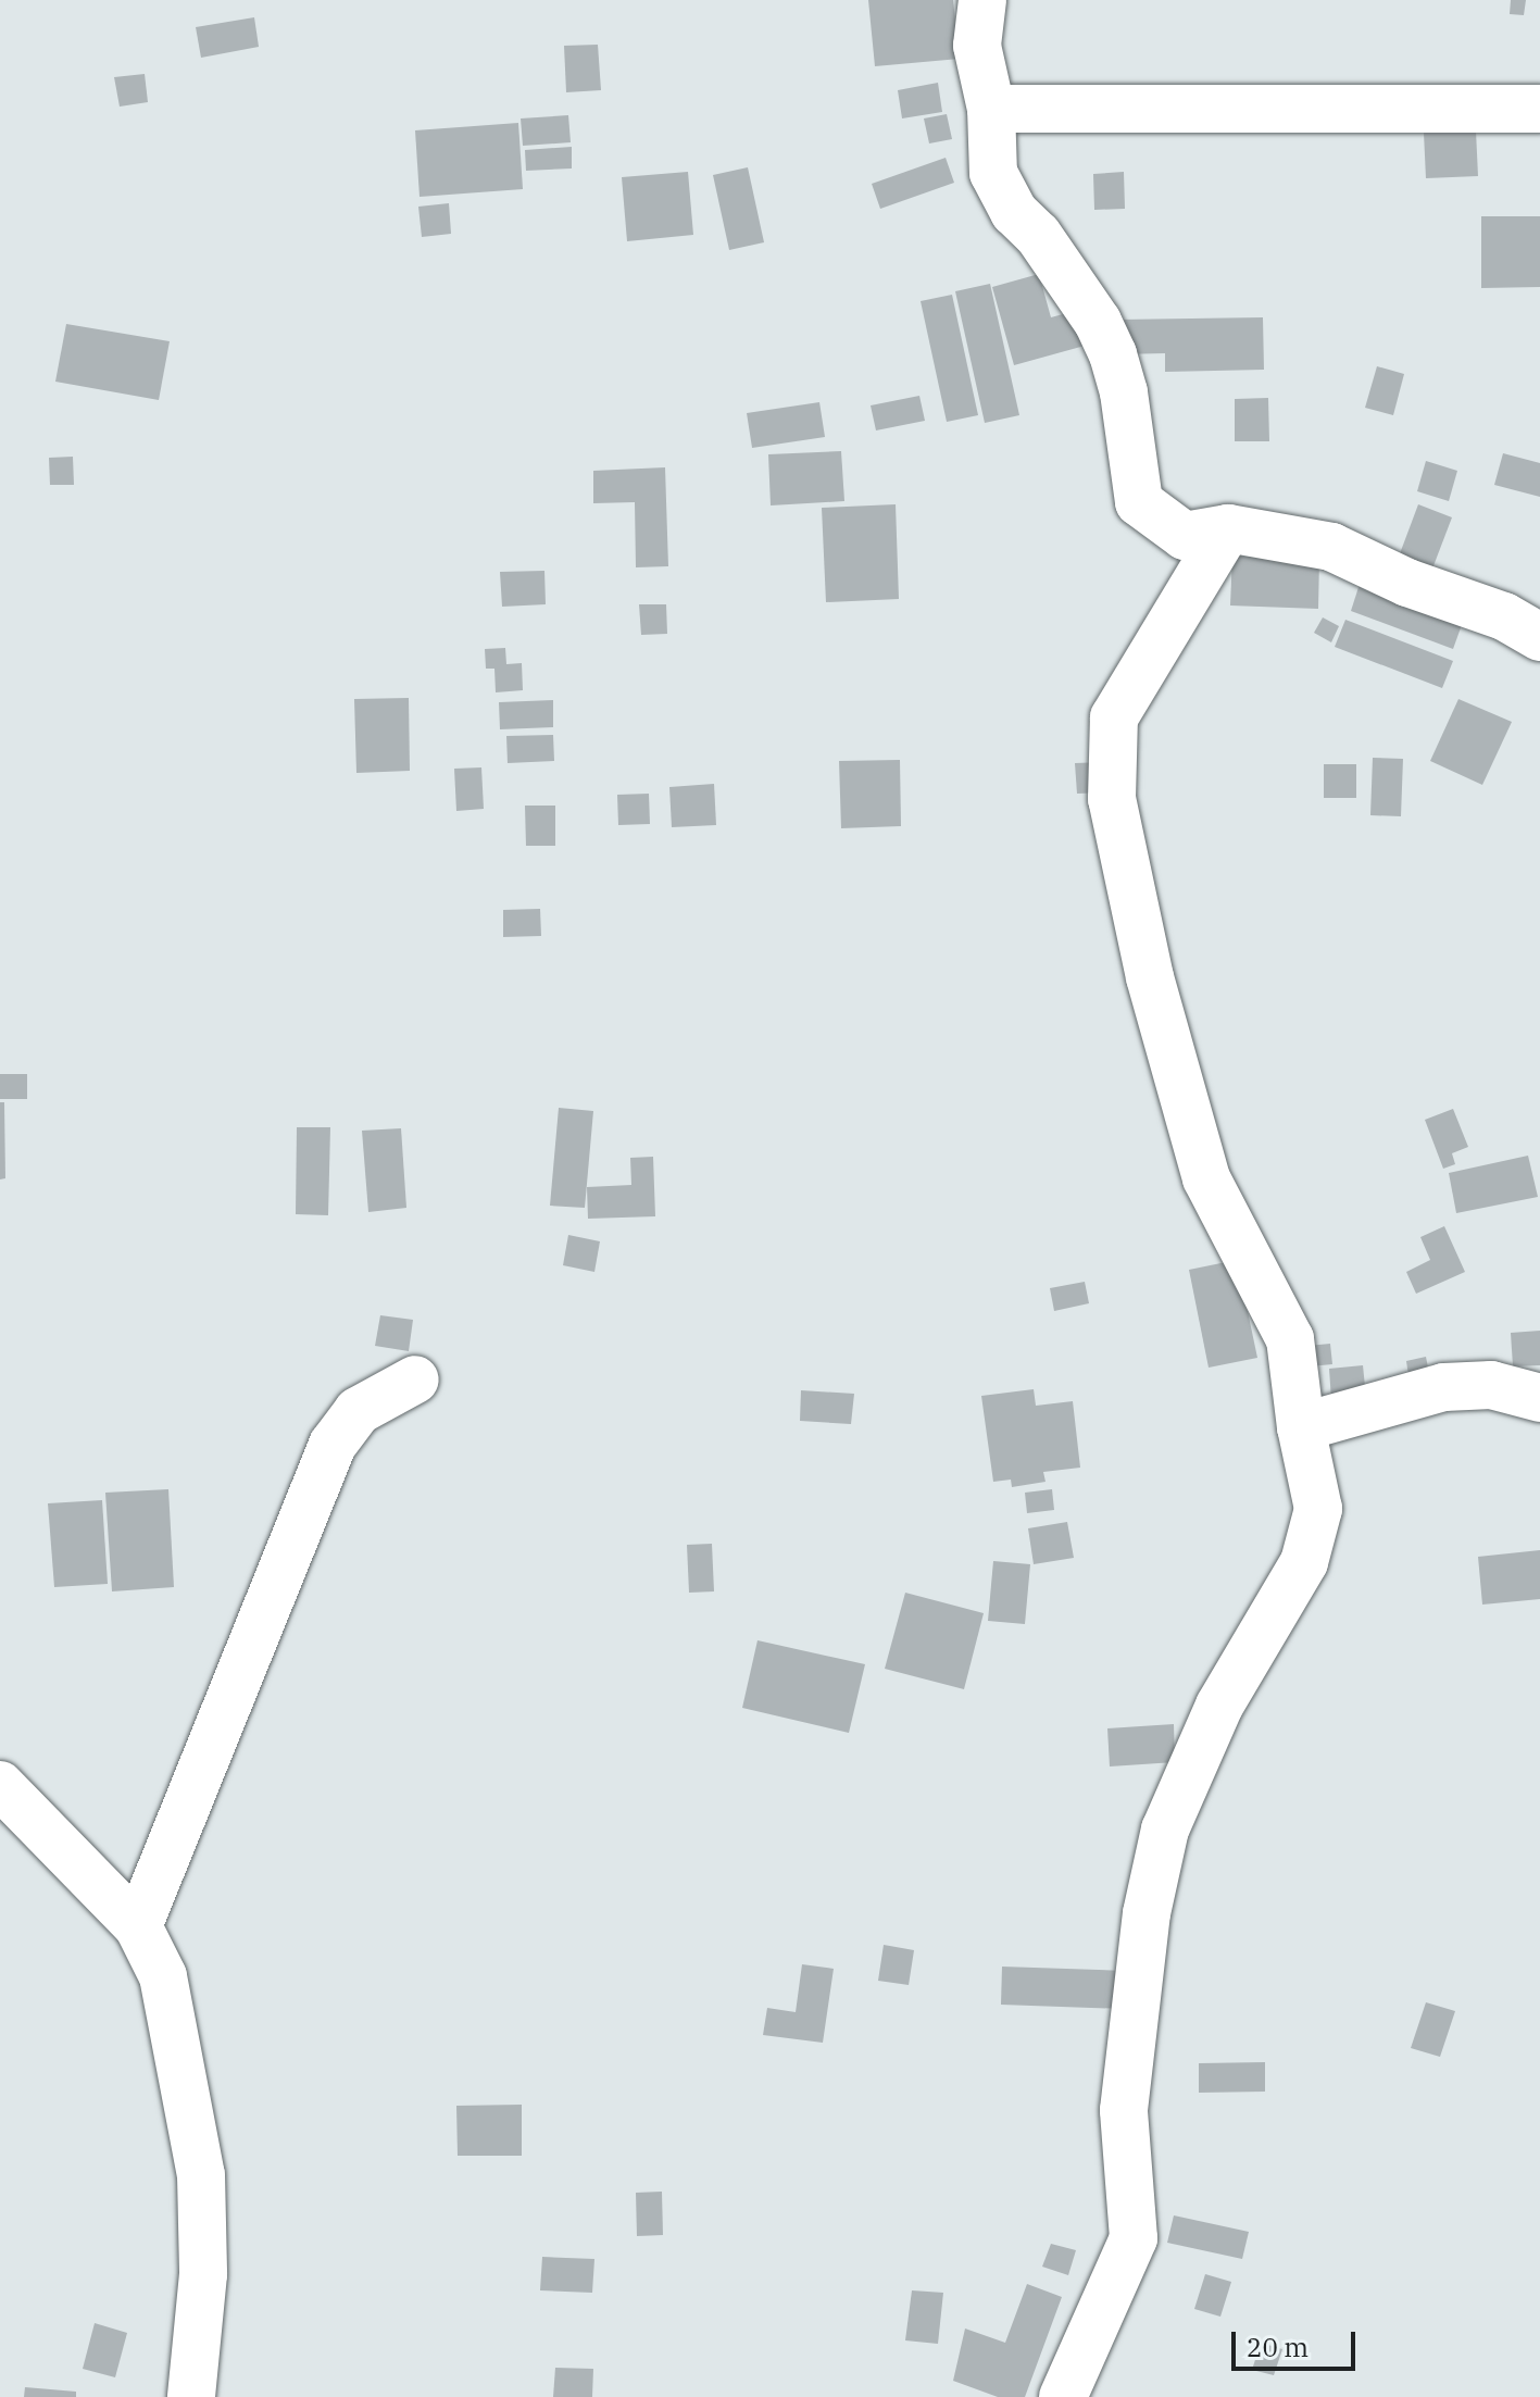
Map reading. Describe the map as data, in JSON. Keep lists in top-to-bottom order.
{
  "scale_bar": "20 m"
}
